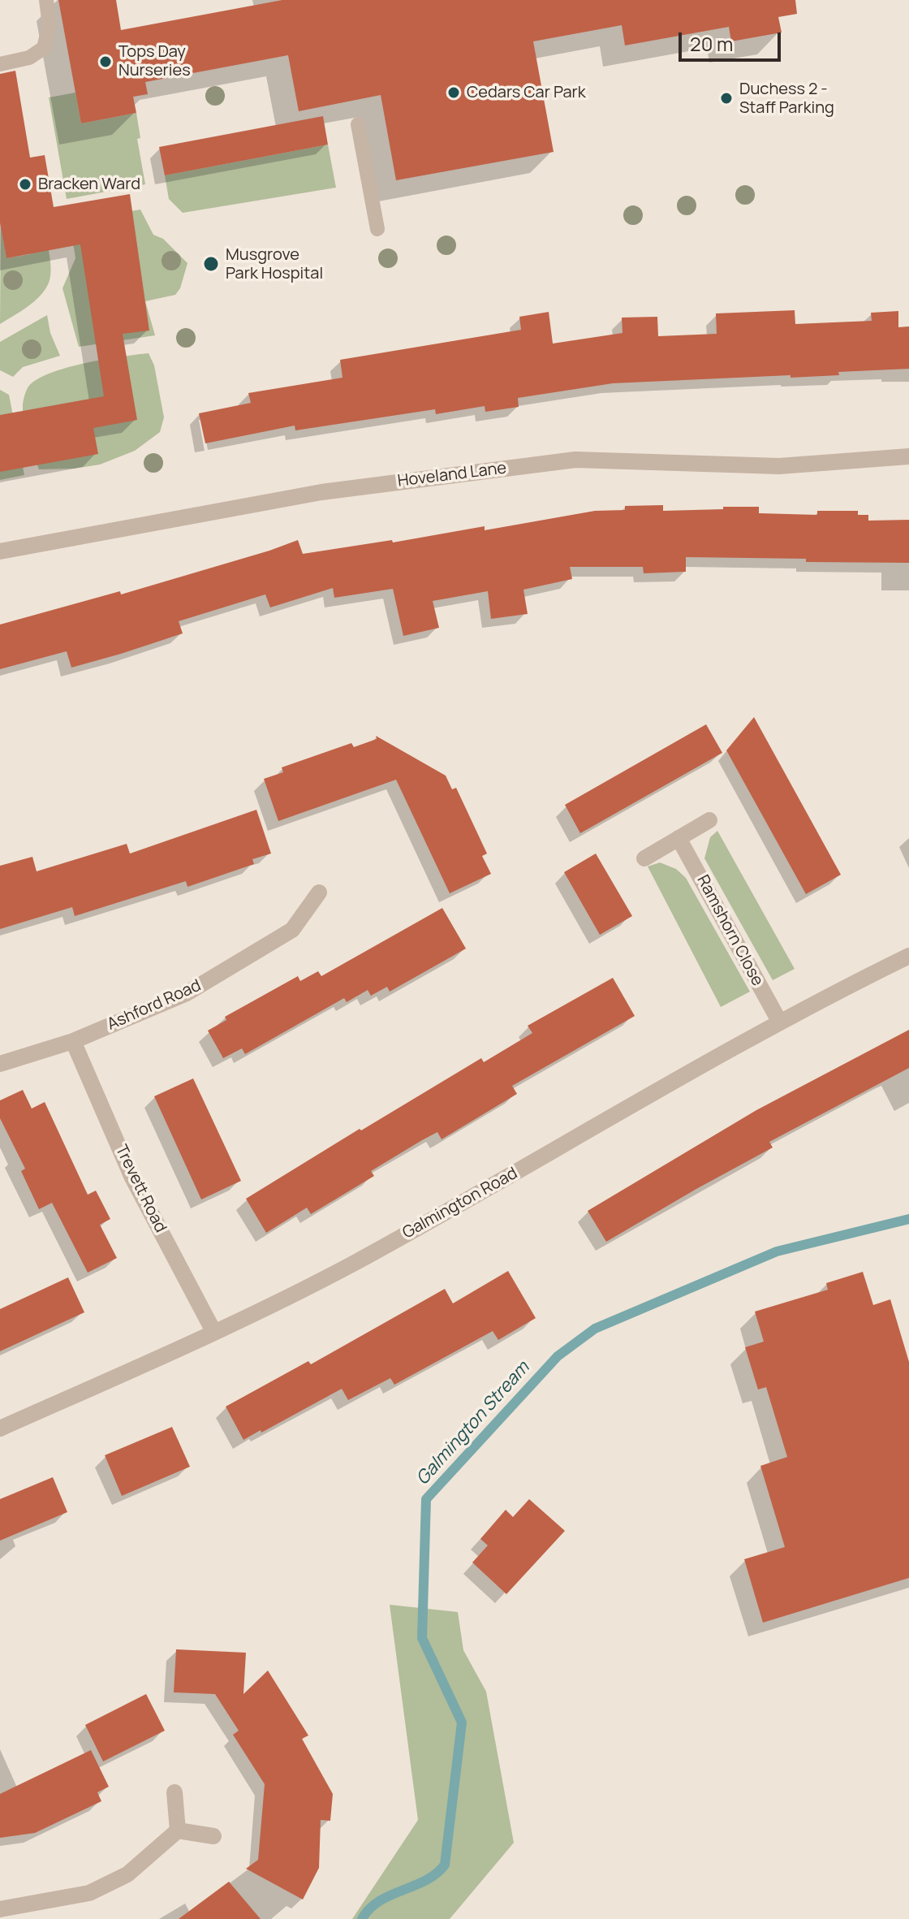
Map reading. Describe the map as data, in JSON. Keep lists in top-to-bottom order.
{
  "streets": {
    "street": [
      "Hoveland Lane",
      "Ramshorn Close",
      "Ashford Road",
      "Trevett Road",
      "Galmington Road"
    ]
  },
  "crossings": [
    ["Ramshorn Close", "Galmington Road"],
    ["Ashford Road", "Trevett Road"],
    ["Trevett Road", "Galmington Road"]
  ],
  "water": ["Galmington Stream"],
  "places": [
    "Tops Day Nurseries",
    "Cedars Car Park",
    "Duchess 2 - Staff Parking",
    "Bracken Ward",
    "Musgrove Park Hospital"
  ],
  "scale_bar": "20 m"
}
